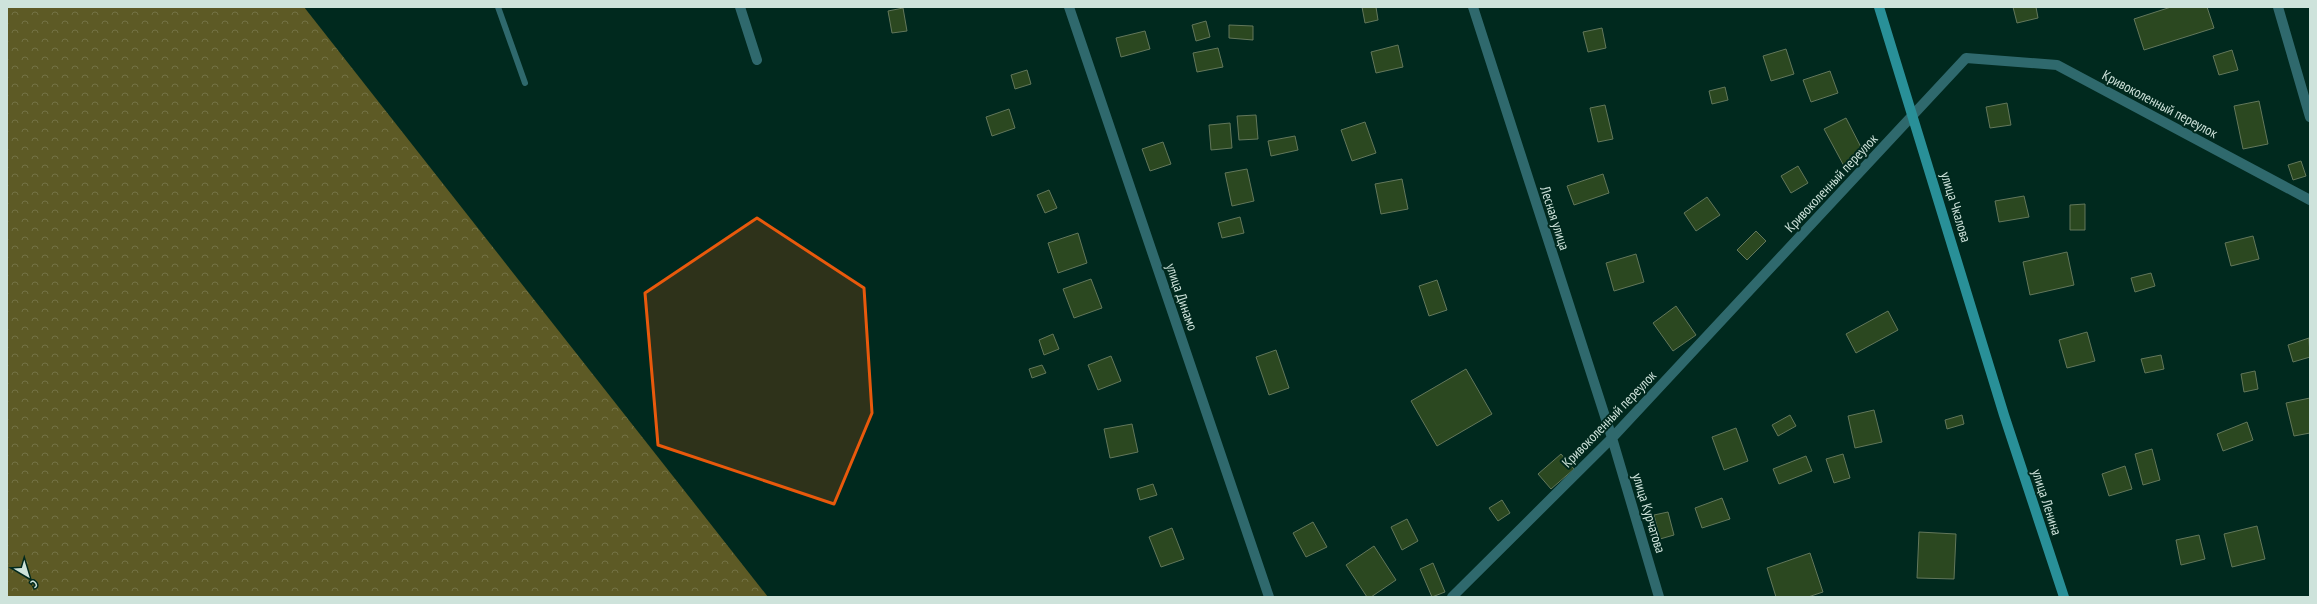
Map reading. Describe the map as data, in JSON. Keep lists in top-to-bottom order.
{
  "streets": {
    "street": [
      "Кривоколенный переулок",
      "улица Чкалова",
      "Лесная улица",
      "улица Динамо",
      "улица Ленина",
      "улица Курчатова"
    ]
  },
  "crossings": [
    ["Кривоколенный переулок", "улица Чкалова"],
    ["Кривоколенный переулок", "Лесная улица"],
    ["Кривоколенный переулок", "улица Курчатова"],
    ["улица Чкалова", "улица Ленина"],
    ["Лесная улица", "улица Курчатова"]
  ],
  "north": "bottom right"
}
